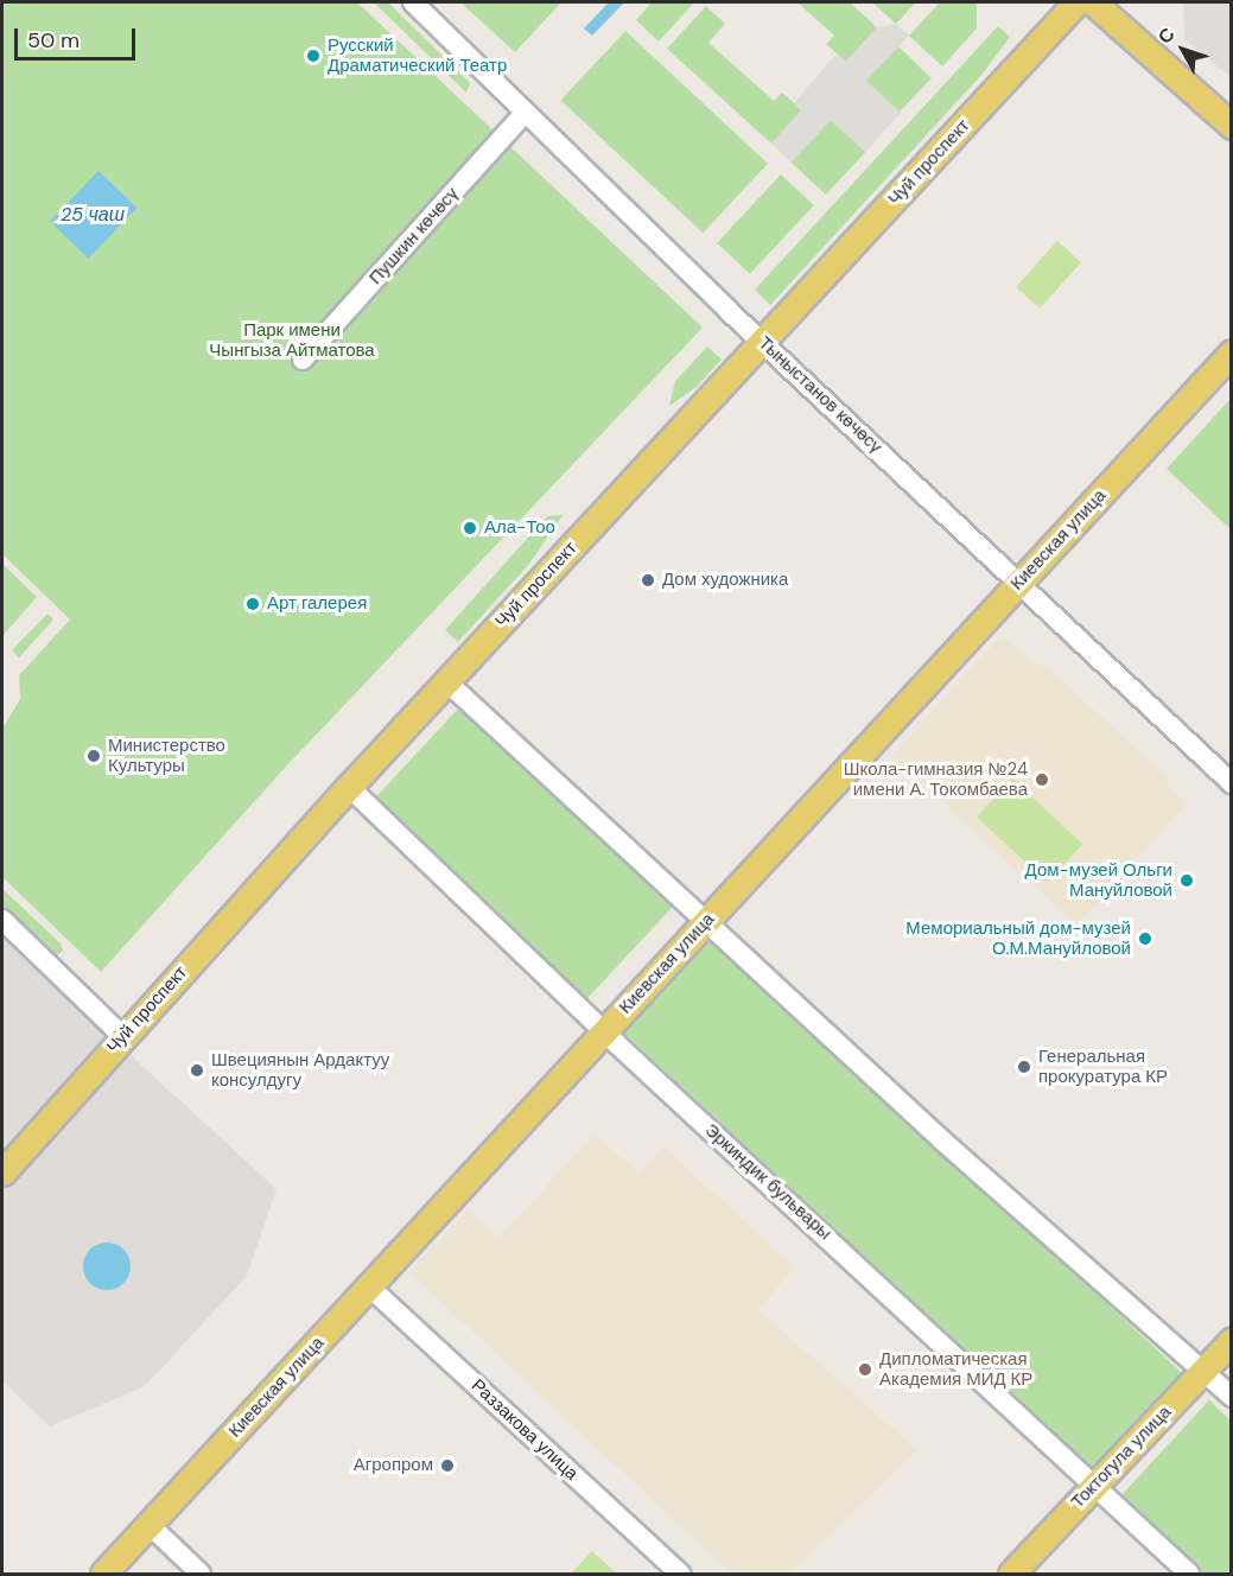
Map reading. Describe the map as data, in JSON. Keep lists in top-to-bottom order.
{
  "streets": {
    "main road": ["Чуй проспект", "Киевская улица", "Токтогула улица"],
    "street": [
      "Пушкин көчөсү",
      "Тыныстанов көчөсү",
      "Эркиндик бульвары",
      "Раззакова улица"
    ]
  },
  "crossings": [
    ["Чуй проспект", "Тыныстанов көчөсү"],
    ["Чуй проспект", "Эркиндик бульвары"],
    ["Пушкин көчөсү", "Тыныстанов көчөсү"],
    ["Тыныстанов көчөсү", "Киевская улица"],
    ["Киевская улица", "Эркиндик бульвары"],
    ["Киевская улица", "Раззакова улица"],
    ["Эркиндик бульвары", "Токтогула улица"]
  ],
  "water": ["25 чаш"],
  "parks": ["Парк имени Чынгыза Айтматова"],
  "places": [
    "Русский Драматический Театр",
    "Ала-Тоо",
    "Дом художника",
    "Арт галерея",
    "Министерство Культуры",
    "Школа-гимназия №24 имени А. Токомбаева",
    "Дом-музей Ольги Мануйловой",
    "Мемориальный дом-музей О.М.Мануйловой",
    "Генеральная прокуратура КР",
    "Швециянын Ардактуу консулдугу",
    "Дипломатическая Академия МИД КР",
    "Агропром"
  ],
  "scale_bar": "50 m",
  "north": "top left"
}
